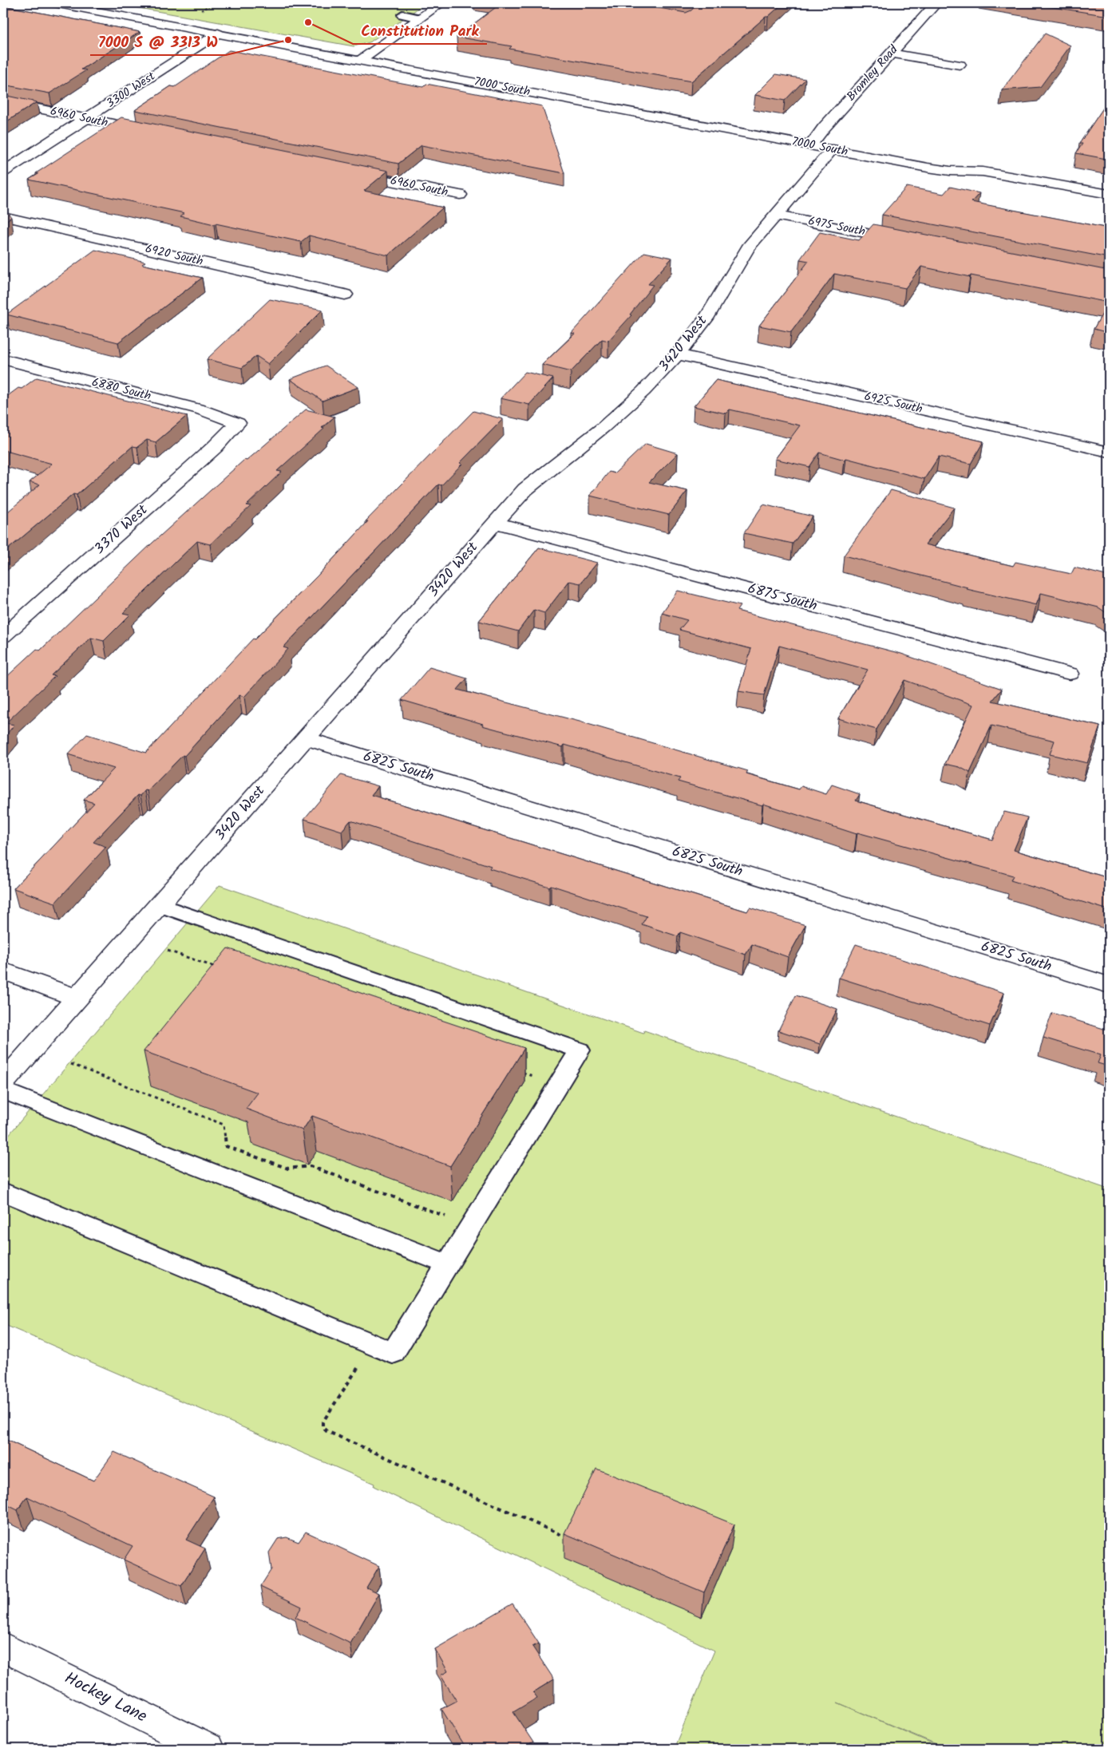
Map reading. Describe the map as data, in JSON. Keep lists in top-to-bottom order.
{
  "streets": {
    "street": [
      "Bromley Road",
      "7000 South",
      "3300 West",
      "6960 South",
      "6975 South",
      "6920 South",
      "3420 West",
      "6880 South",
      "6925 South",
      "3370 West",
      "6875 South",
      "6825 South",
      "Hockey Lane"
    ]
  },
  "crossings": [
    ["Bromley Road", "7000 South"],
    ["7000 South", "3300 West"],
    ["7000 South", "3420 West"],
    ["3300 West", "6960 South"],
    ["6975 South", "3420 West"],
    ["3420 West", "6925 South"],
    ["3420 West", "6875 South"],
    ["3420 West", "6825 South"],
    ["6880 South", "3370 West"]
  ],
  "places": ["Constitution Park", "7000 S @ 3313 W"]
}
